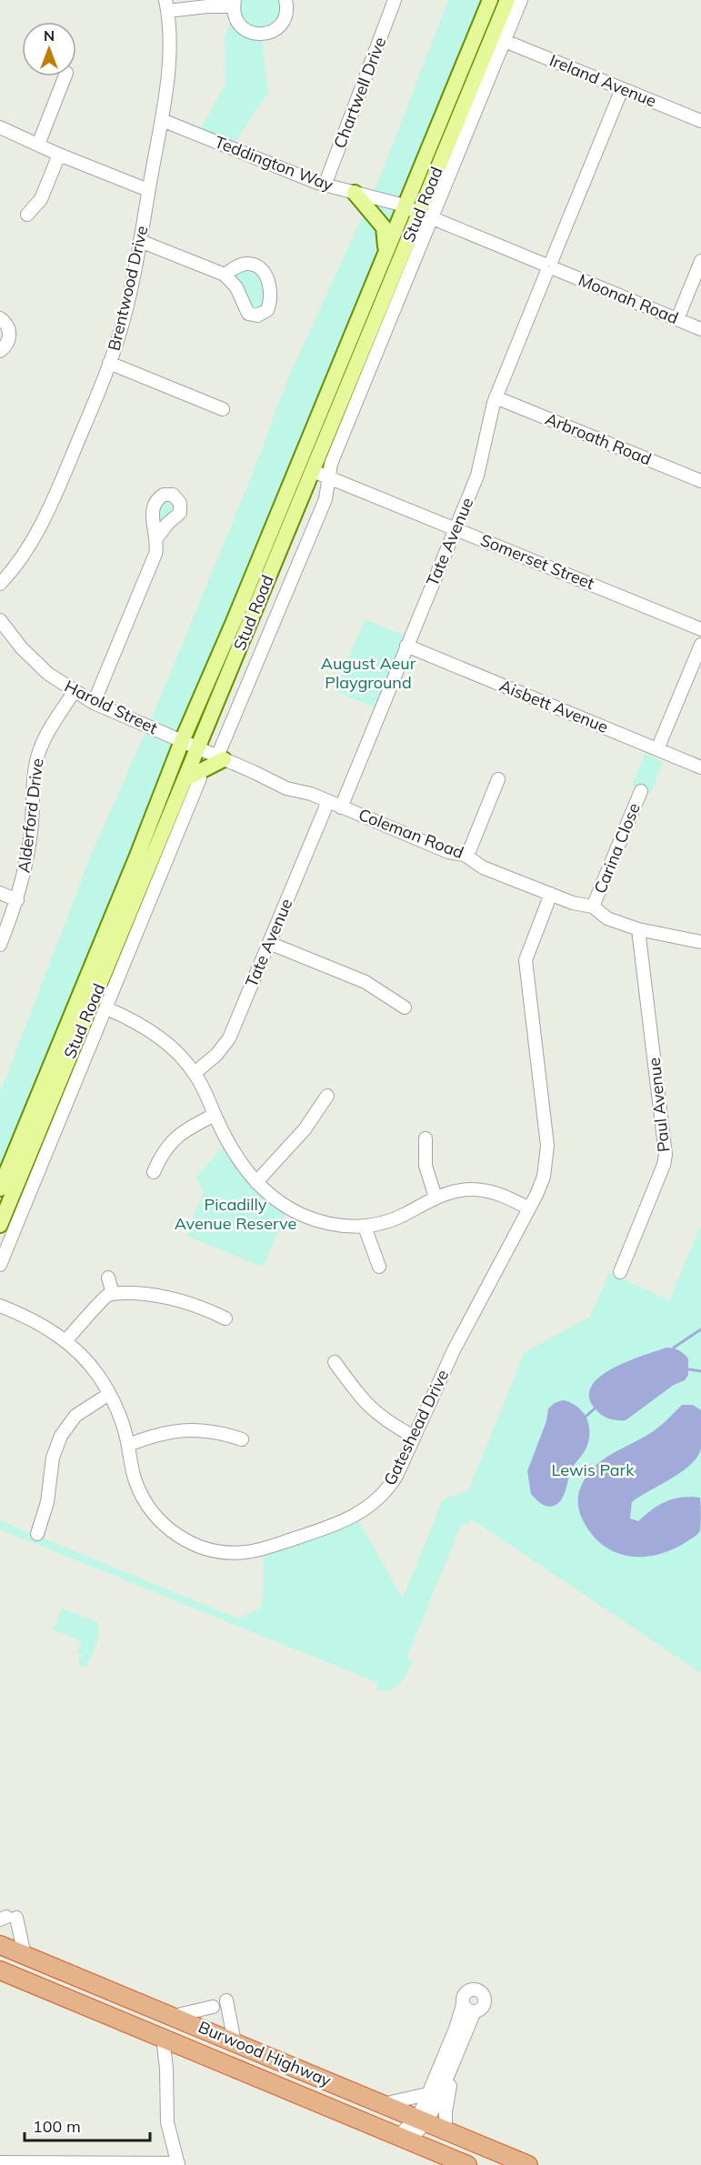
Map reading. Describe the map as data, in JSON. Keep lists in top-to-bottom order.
{
  "streets": {
    "highway": ["Burwood Highway"],
    "main road": ["Stud Road"],
    "street": [
      "Ireland Avenue",
      "Chartwell Drive",
      "Teddington Way",
      "Brentwood Drive",
      "Moonah Road",
      "Arbroath Road",
      "Tate Avenue",
      "Somerset Street",
      "Aisbett Avenue",
      "Harold Street",
      "Alderford Drive",
      "Coleman Road",
      "Carina Close",
      "Paul Avenue",
      "Gateshead Drive"
    ]
  },
  "crossings": [
    ["Ireland Avenue", "Stud Road"],
    ["Ireland Avenue", "Tate Avenue"],
    ["Chartwell Drive", "Teddington Way"],
    ["Teddington Way", "Stud Road"],
    ["Teddington Way", "Brentwood Drive"],
    ["Teddington Way", "Moonah Road"],
    ["Stud Road", "Moonah Road"],
    ["Stud Road", "Somerset Street"],
    ["Stud Road", "Harold Street"],
    ["Stud Road", "Coleman Road"],
    ["Moonah Road", "Tate Avenue"],
    ["Arbroath Road", "Tate Avenue"],
    ["Tate Avenue", "Somerset Street"],
    ["Tate Avenue", "Aisbett Avenue"],
    ["Tate Avenue", "Coleman Road"],
    ["Harold Street", "Alderford Drive"],
    ["Harold Street", "Coleman Road"],
    ["Coleman Road", "Carina Close"],
    ["Coleman Road", "Paul Avenue"],
    ["Coleman Road", "Gateshead Drive"]
  ],
  "parks": ["August Aeur Playground", "Picadilly Avenue Reserve", "Lewis Park"],
  "scale_bar": "100 m",
  "north": "top"
}
